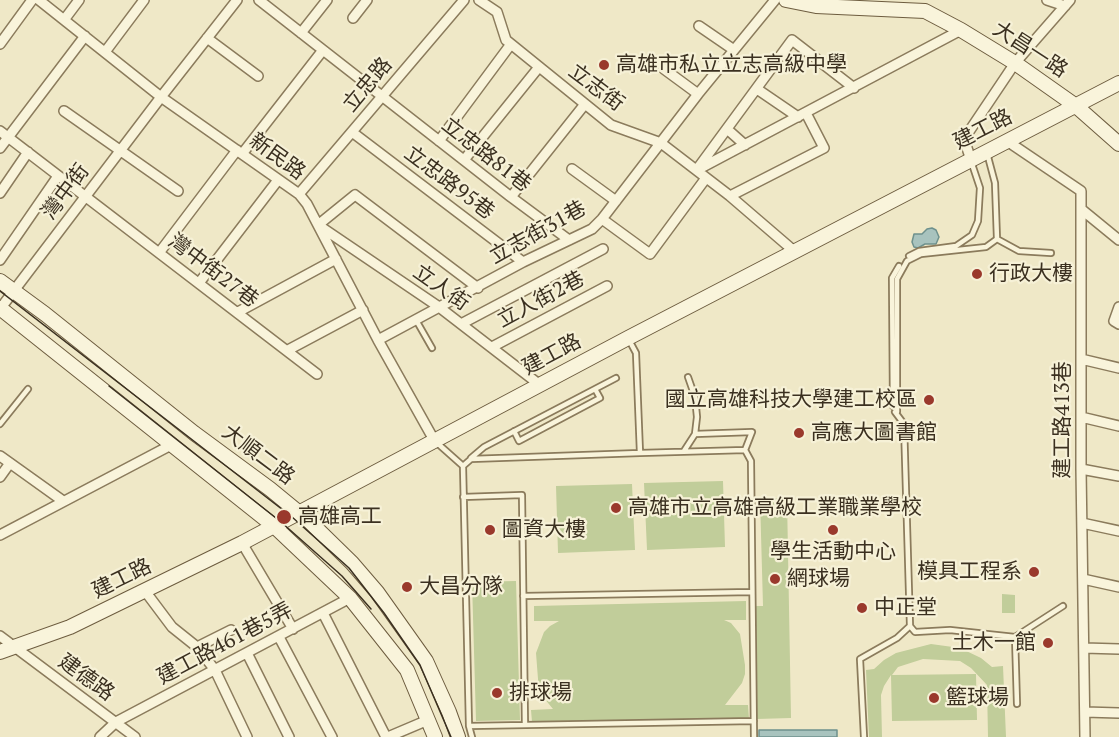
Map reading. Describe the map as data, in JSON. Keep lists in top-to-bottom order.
{
  "streets": {
    "street": [
      "大昌一路",
      "立忠路",
      "立志街",
      "建工路",
      "立忠路81巷",
      "新民路",
      "立忠路95巷",
      "灣中街",
      "立志街31巷",
      "灣中街27巷",
      "立人街",
      "立人街2巷",
      "建工路413巷",
      "大順二路",
      "建工路461巷5弄",
      "建德路"
    ]
  },
  "crossings": [
    ["大昌一路", "建工路"],
    ["立忠路", "立忠路81巷"],
    ["立忠路", "新民路"],
    ["立忠路", "立忠路95巷"],
    ["立志街", "建工路"],
    ["立志街", "立志街31巷"],
    ["建工路", "新民路"],
    ["建工路", "立人街"],
    ["建工路", "建工路413巷"],
    ["建工路", "大順二路"],
    ["建工路", "建德路"],
    ["立忠路81巷", "立志街31巷"],
    ["新民路", "灣中街"],
    ["新民路", "立志街31巷"],
    ["新民路", "立人街"],
    ["立忠路95巷", "立志街31巷"],
    ["灣中街", "灣中街27巷"],
    ["灣中街", "大順二路"],
    ["立志街31巷", "立人街"],
    ["立人街", "立人街2巷"],
    ["大順二路", "建工路461巷5弄"],
    ["建工路461巷5弄", "建德路"]
  ],
  "places": [
    "高雄市私立立志高級中學",
    "行政大樓",
    "國立高雄科技大學建工校區",
    "高應大圖書館",
    "高雄市立高雄高級工業職業學校",
    "高雄高工",
    "圖資大樓",
    "學生活動中心",
    "模具工程系",
    "網球場",
    "大昌分隊",
    "中正堂",
    "土木一館",
    "排球場",
    "籃球場"
  ]
}
